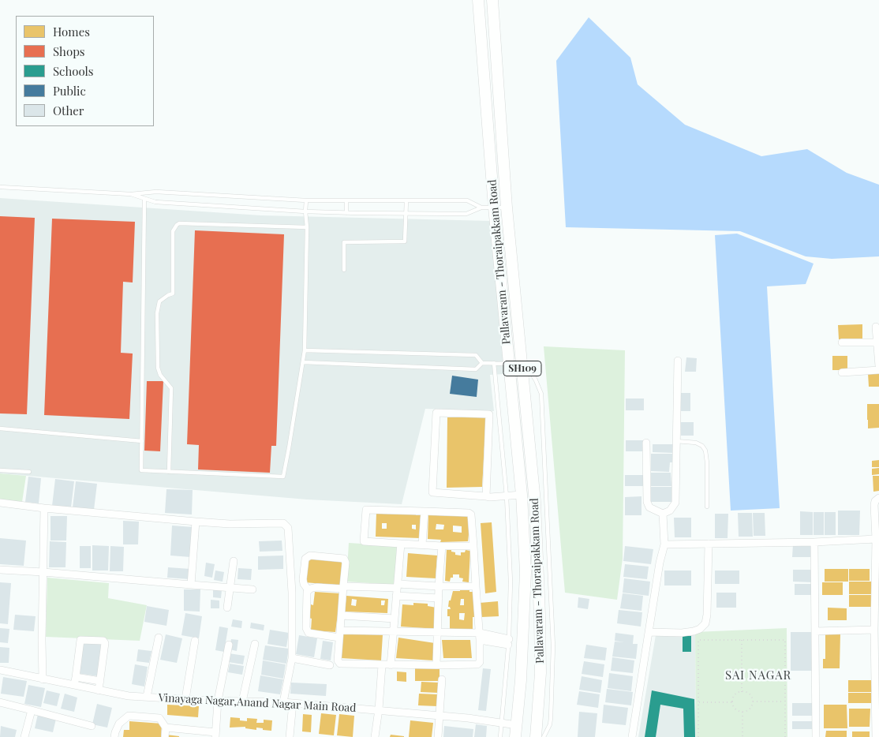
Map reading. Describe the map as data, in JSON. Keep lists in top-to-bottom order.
{
  "streets": {
    "main road": ["Pallavaram - Thoraipakkam Road", "SH109"],
    "street": ["Vinayaga Nagar,Anand Nagar Main Road"]
  },
  "crossings": [
    ["Pallavaram - Thoraipakkam Road", "Vinayaga Nagar,Anand Nagar Main Road"]
  ],
  "districts": ["SAI NAGAR"],
  "legend": [
    "Homes",
    "Shops",
    "Schools",
    "Public",
    "Other"
  ]
}
